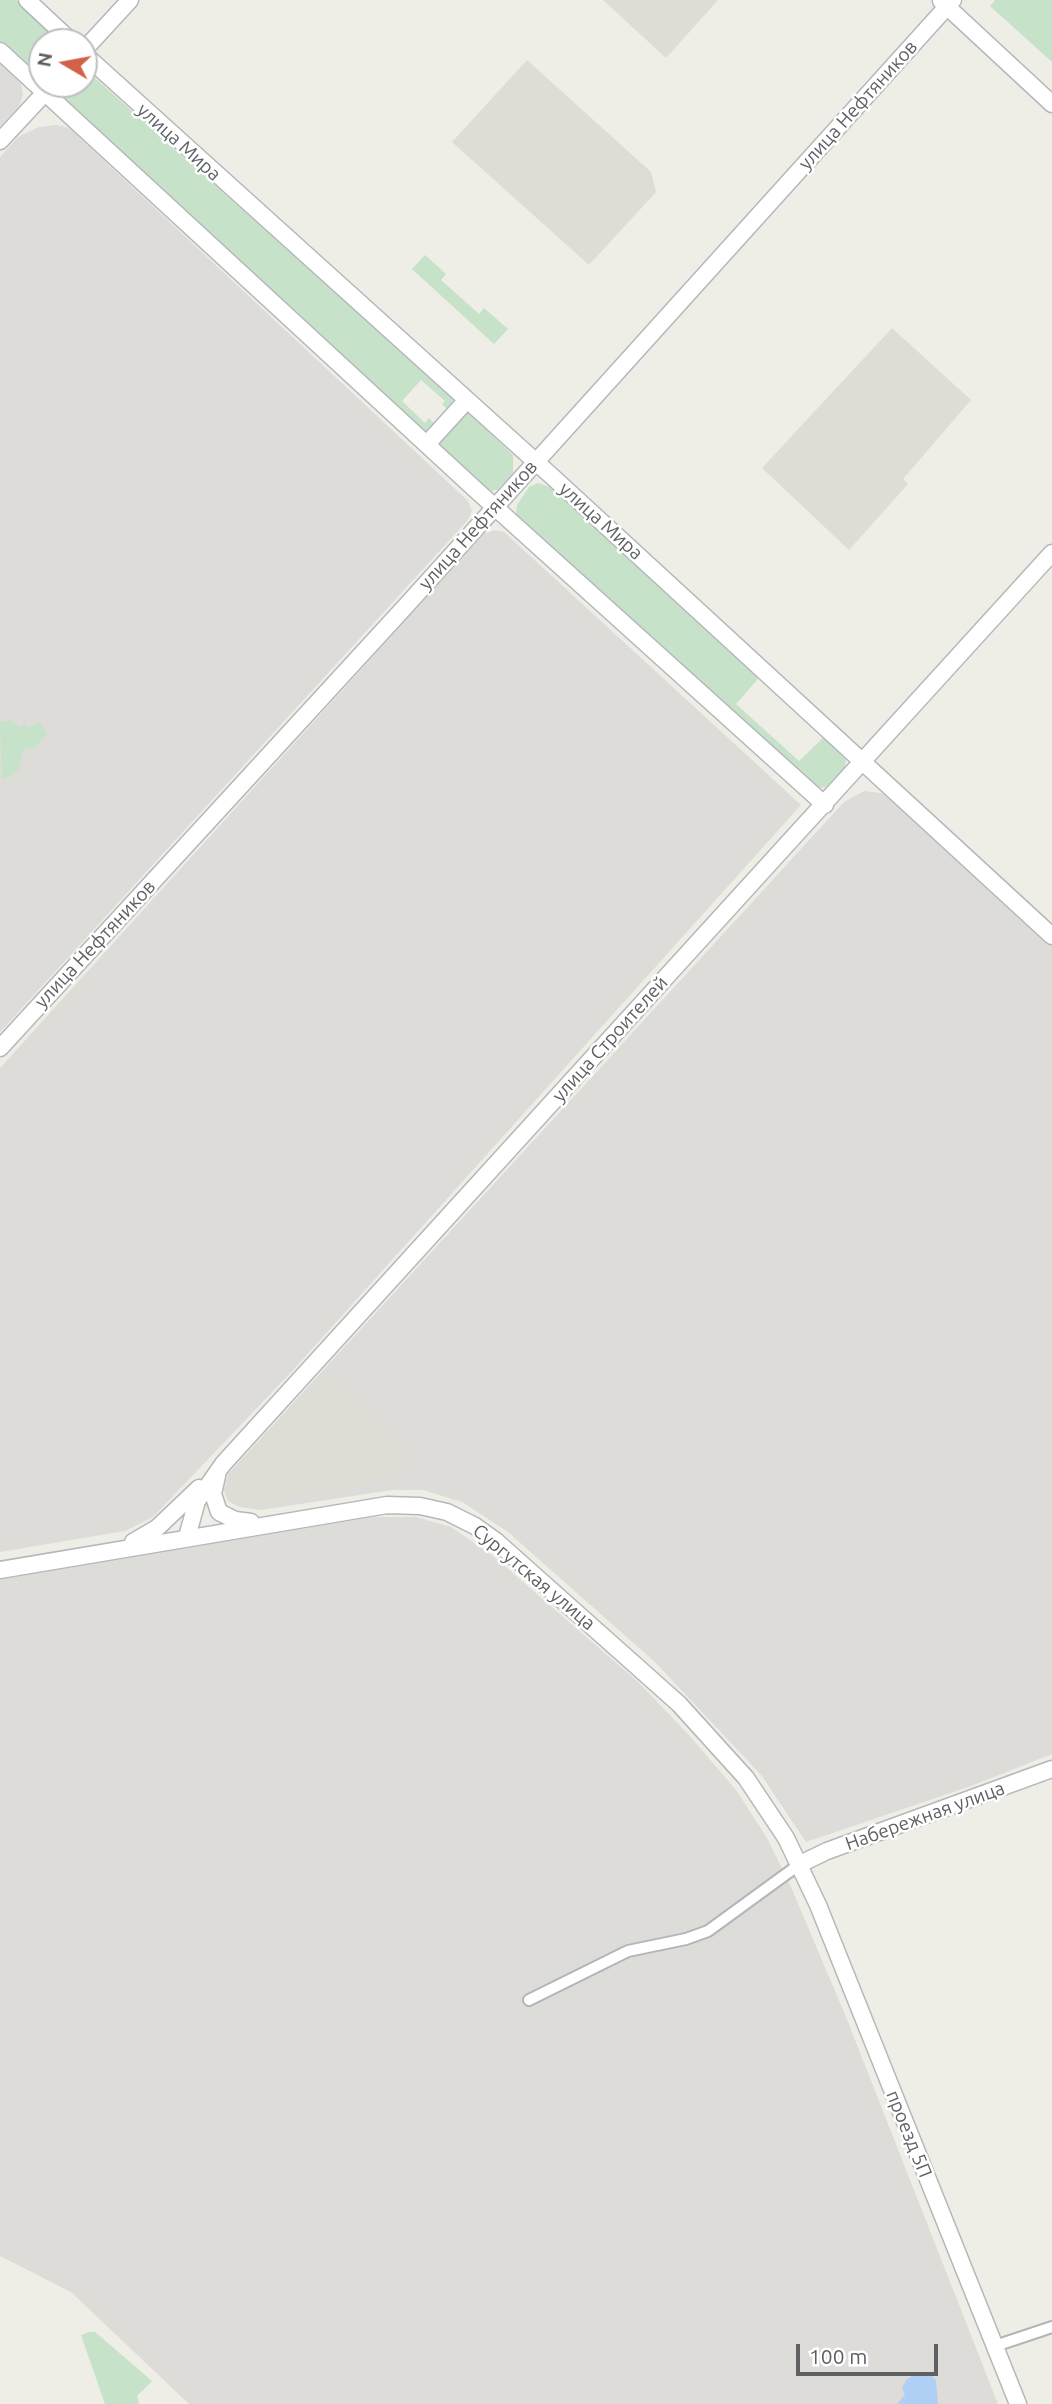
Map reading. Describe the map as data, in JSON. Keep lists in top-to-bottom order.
{
  "streets": {
    "main road": [
      "улица Нефтяников",
      "улица Мира",
      "улица Строителей",
      "Сургутская улица",
      "Набережная улица",
      "проезд 5П"
    ]
  },
  "crossings": [
    ["улица Нефтяников", "улица Мира"],
    ["улица Мира", "улица Строителей"],
    ["улица Строителей", "Сургутская улица"],
    ["Сургутская улица", "Набережная улица"],
    ["Сургутская улица", "проезд 5П"],
    ["Набережная улица", "проезд 5П"]
  ],
  "scale_bar": "100 m",
  "north": "left"
}
